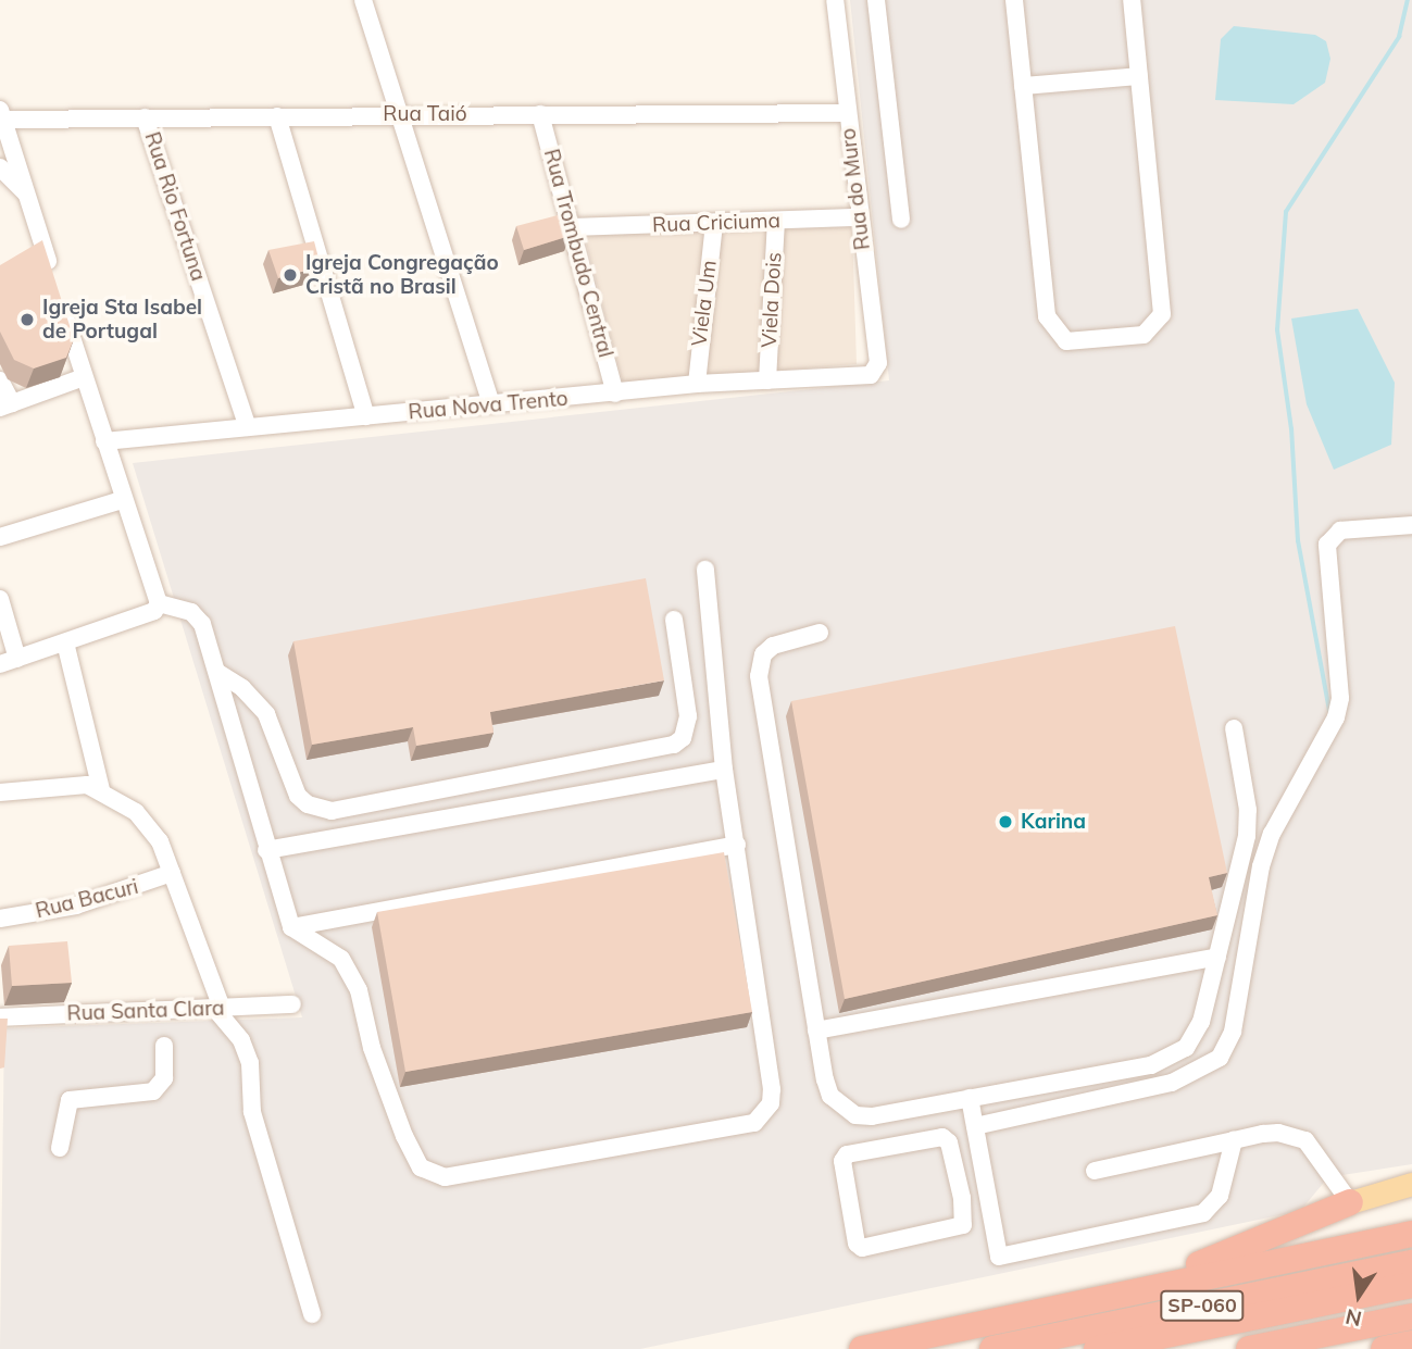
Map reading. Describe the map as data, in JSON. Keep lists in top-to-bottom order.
{
  "streets": {
    "highway": ["SP-060"],
    "street": [
      "Rua Taió",
      "Rua do Muro",
      "Rua Rio Fortuna",
      "Rua Criciuma",
      "Rua Trombudo Central",
      "Viela Dois",
      "Viela Um",
      "Rua Nova Trento",
      "Rua Bacuri",
      "Rua Santa Clara"
    ]
  },
  "crossings": [
    ["Rua Taió", "Rua do Muro"],
    ["Rua Taió", "Rua Rio Fortuna"],
    ["Rua Taió", "Rua Trombudo Central"],
    ["Rua do Muro", "Rua Criciuma"],
    ["Rua do Muro", "Rua Nova Trento"],
    ["Rua Rio Fortuna", "Rua Nova Trento"],
    ["Rua Criciuma", "Rua Trombudo Central"],
    ["Rua Criciuma", "Viela Dois"],
    ["Rua Criciuma", "Viela Um"],
    ["Rua Trombudo Central", "Rua Nova Trento"],
    ["Viela Dois", "Rua Nova Trento"],
    ["Viela Um", "Rua Nova Trento"]
  ],
  "places": ["Igreja Congregação Cristã no Brasil", "Igreja Sta Isabel de Portugal", "Karina"],
  "north": "bottom"
}
